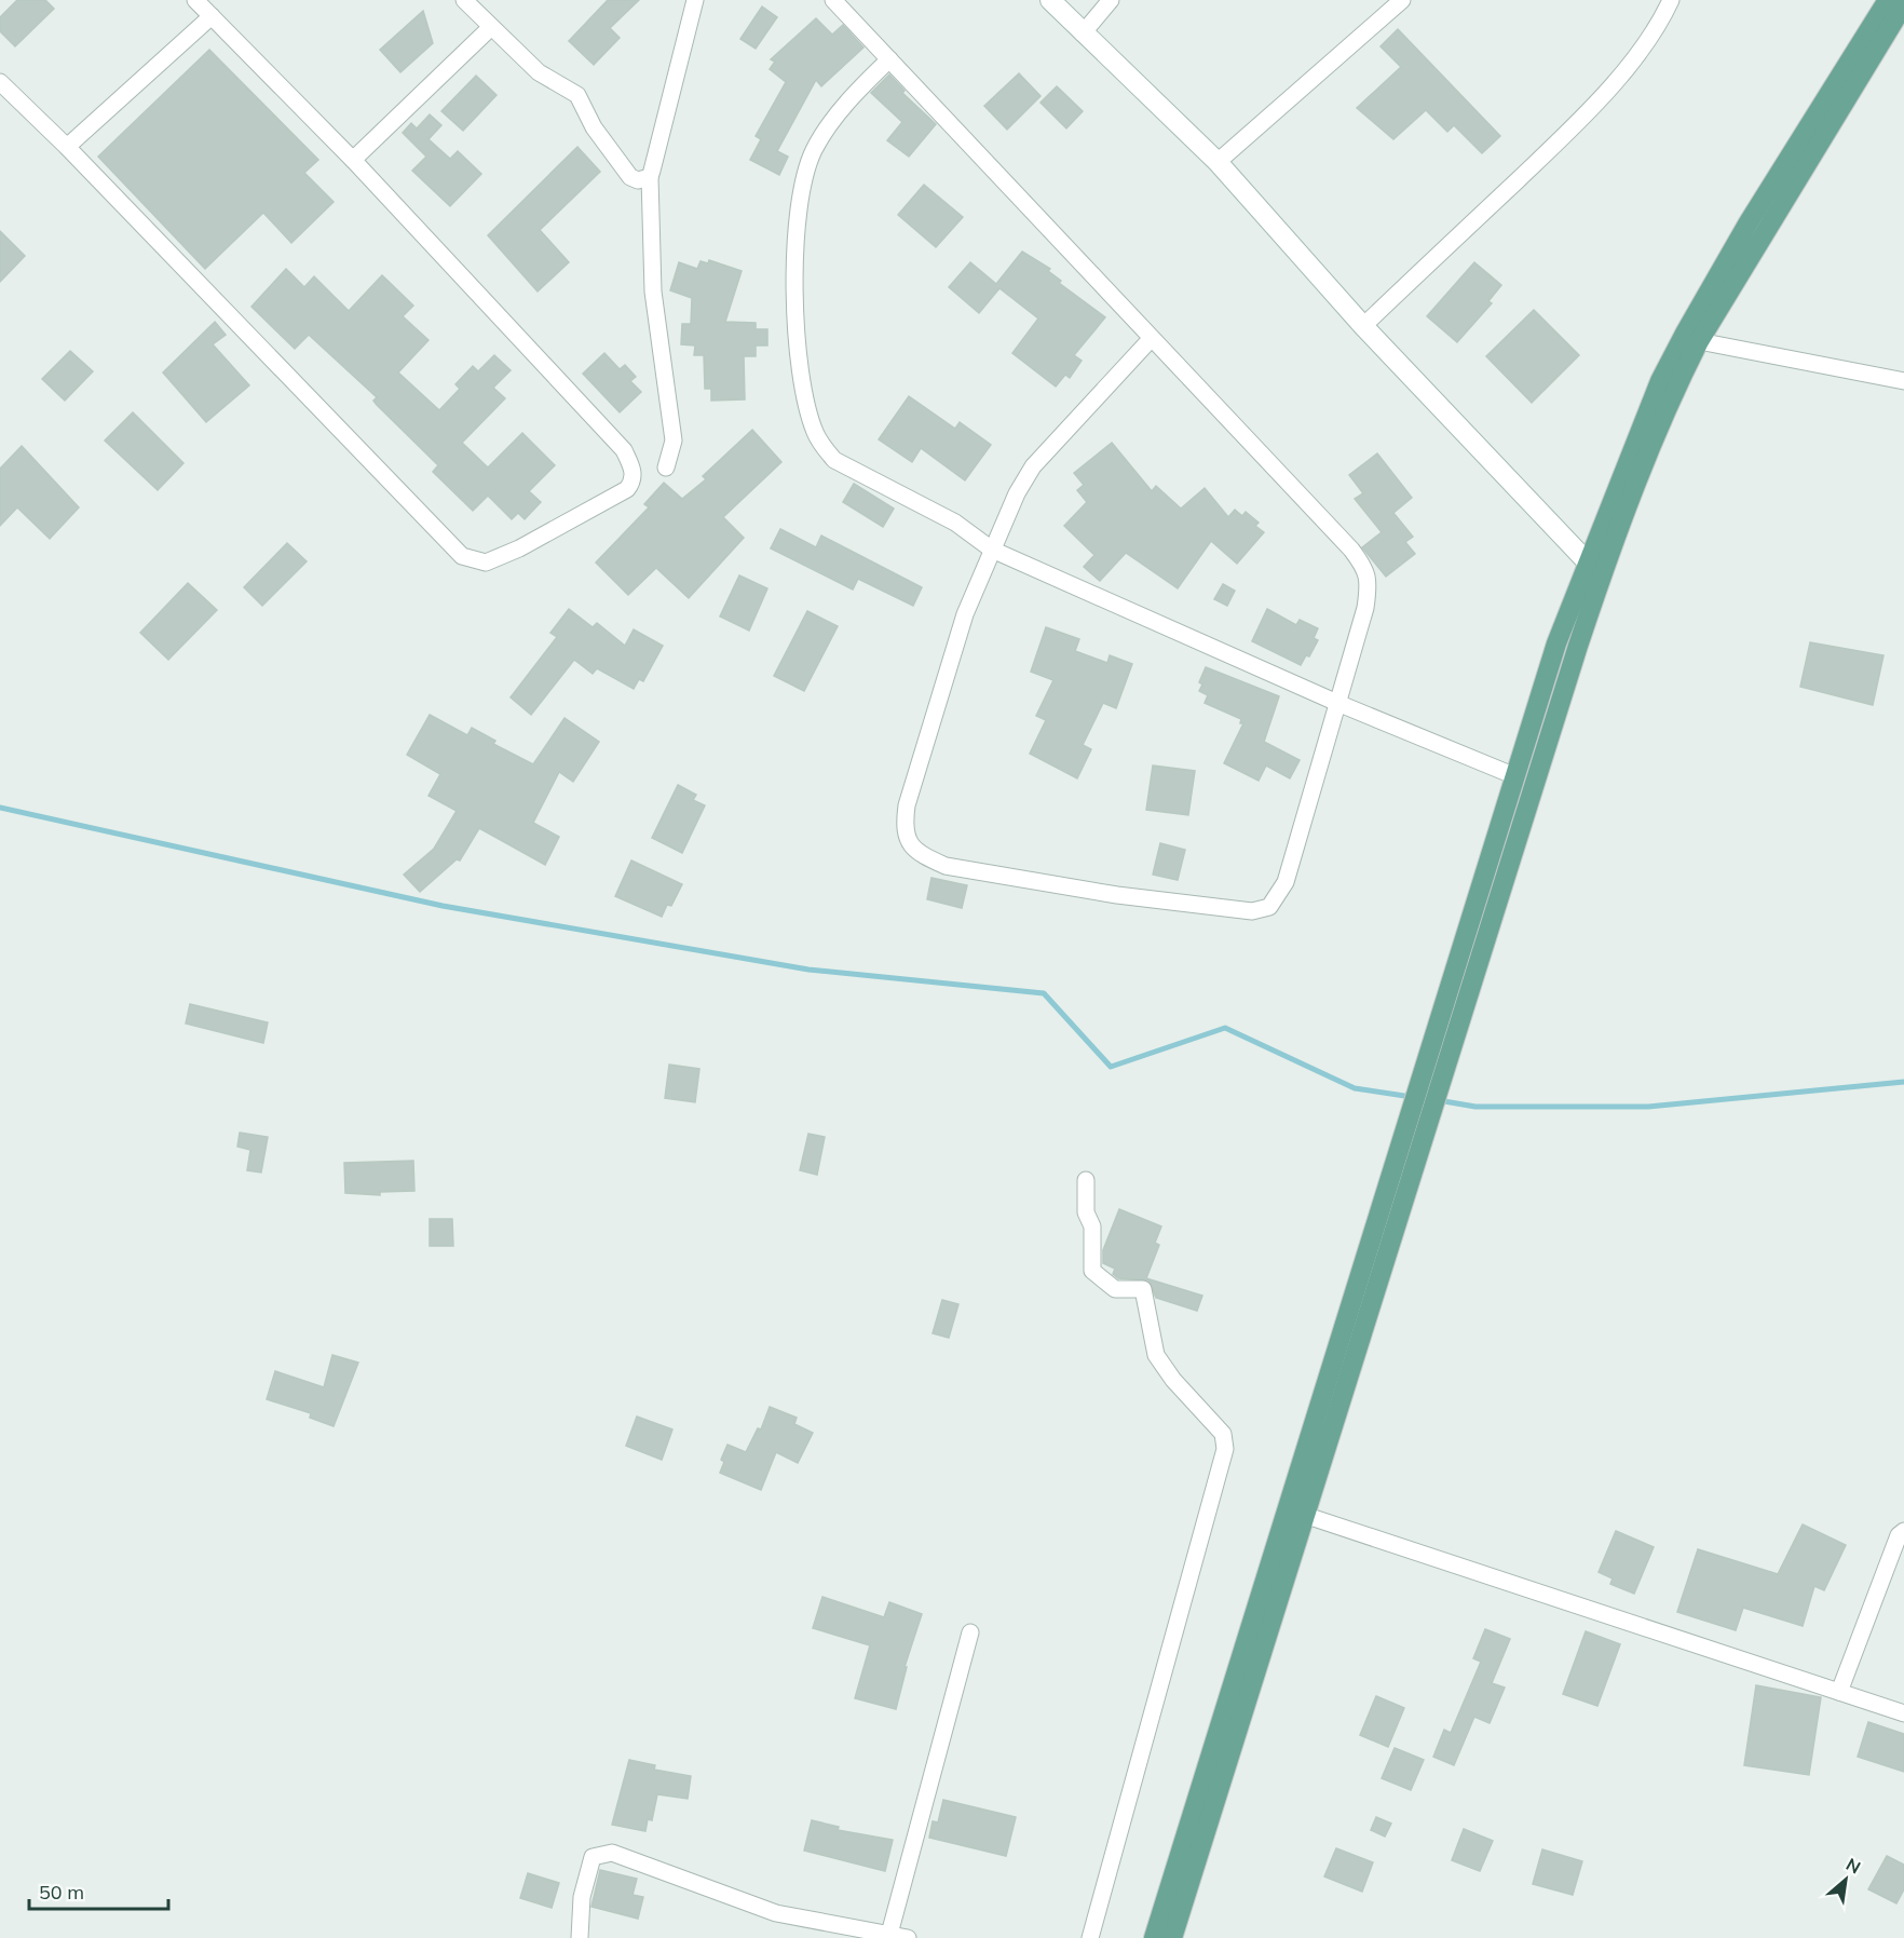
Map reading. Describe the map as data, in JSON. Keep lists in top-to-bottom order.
{
  "scale_bar": "50 m",
  "north": "top right"
}
